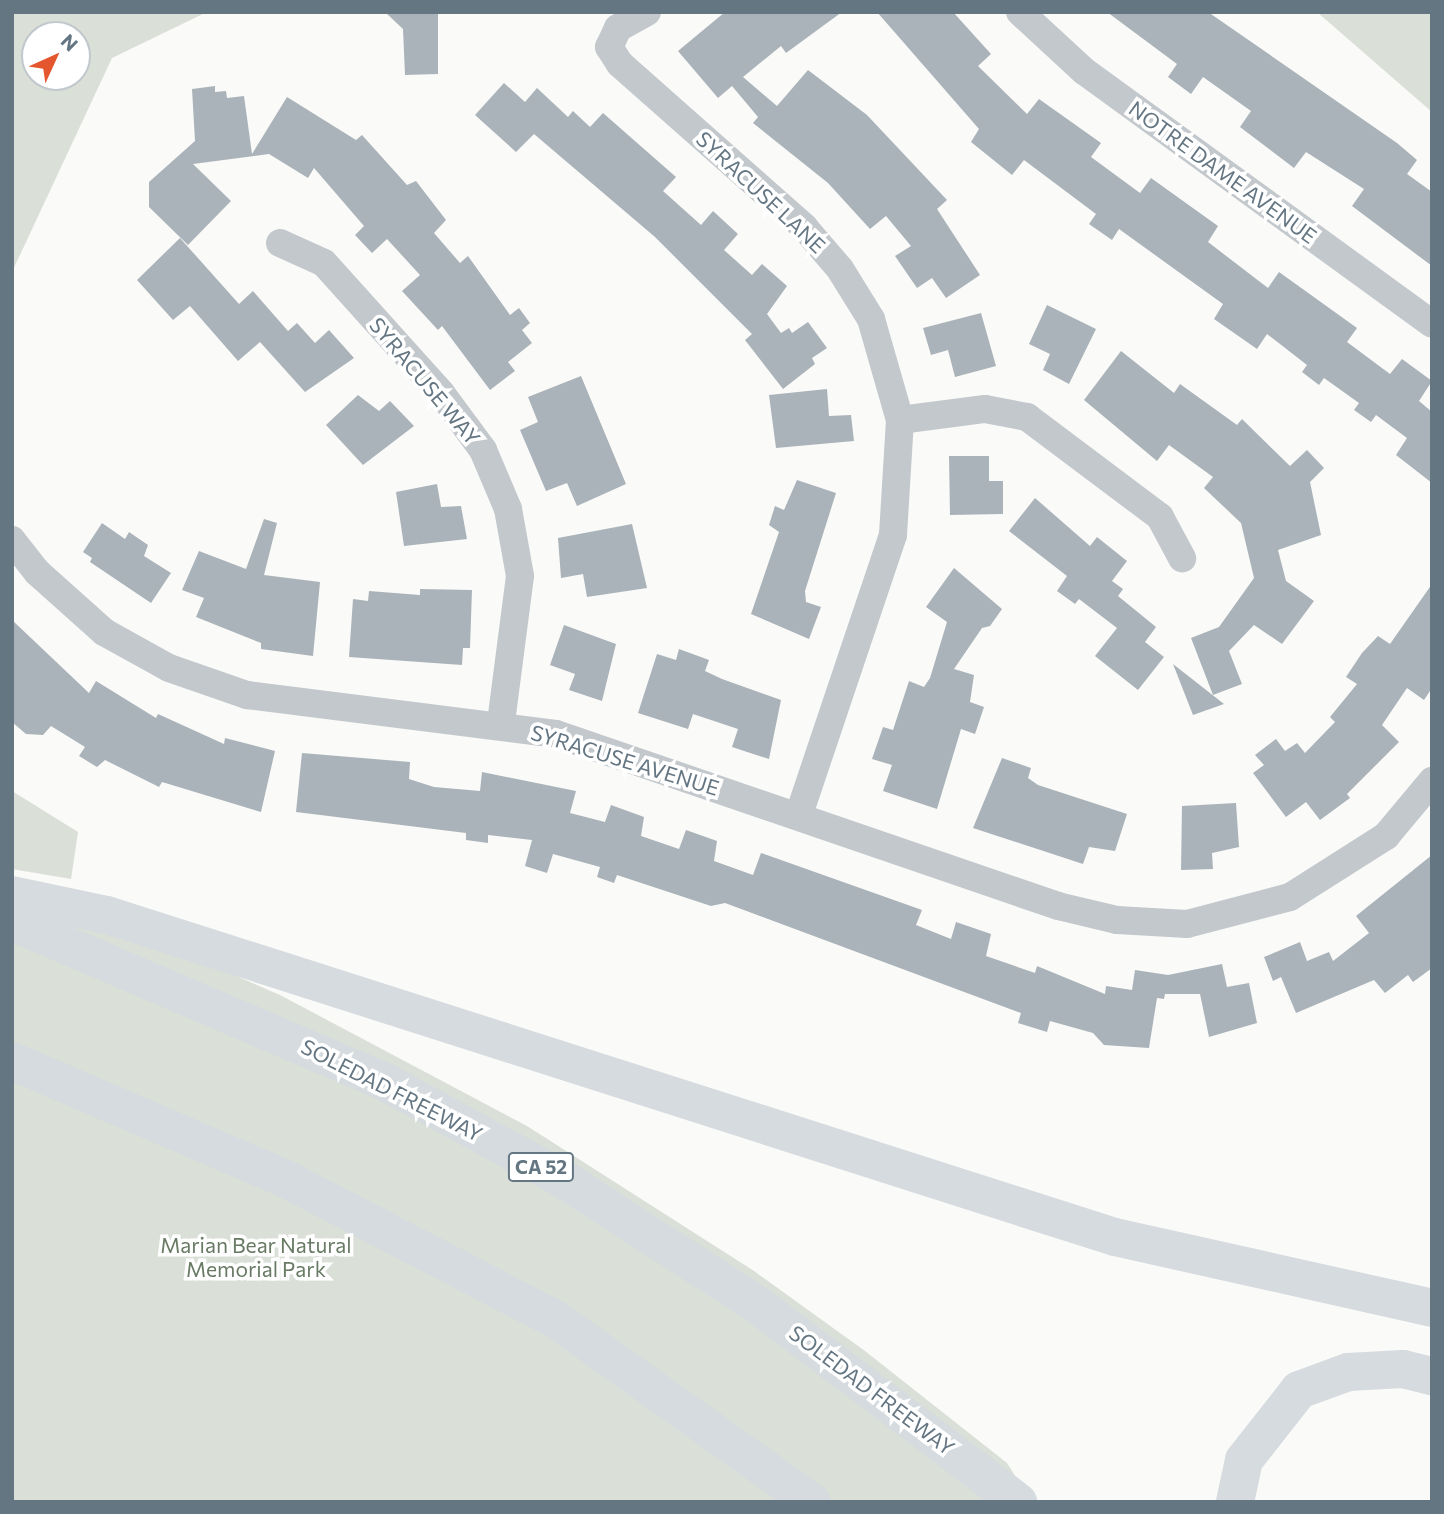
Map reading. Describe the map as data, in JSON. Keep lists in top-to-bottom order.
{
  "streets": {
    "highway": ["SOLEDAD FREEWAY", "CA 52"],
    "street": [
      "NOTRE DAME AVENUE",
      "SYRACUSE LANE",
      "SYRACUSE WAY",
      "SYRACUSE AVENUE"
    ]
  },
  "crossings": [
    ["SYRACUSE LANE", "SYRACUSE AVENUE"],
    ["SYRACUSE WAY", "SYRACUSE AVENUE"]
  ],
  "parks": ["Marian Bear Natural Memorial Park"],
  "north": "top right"
}
